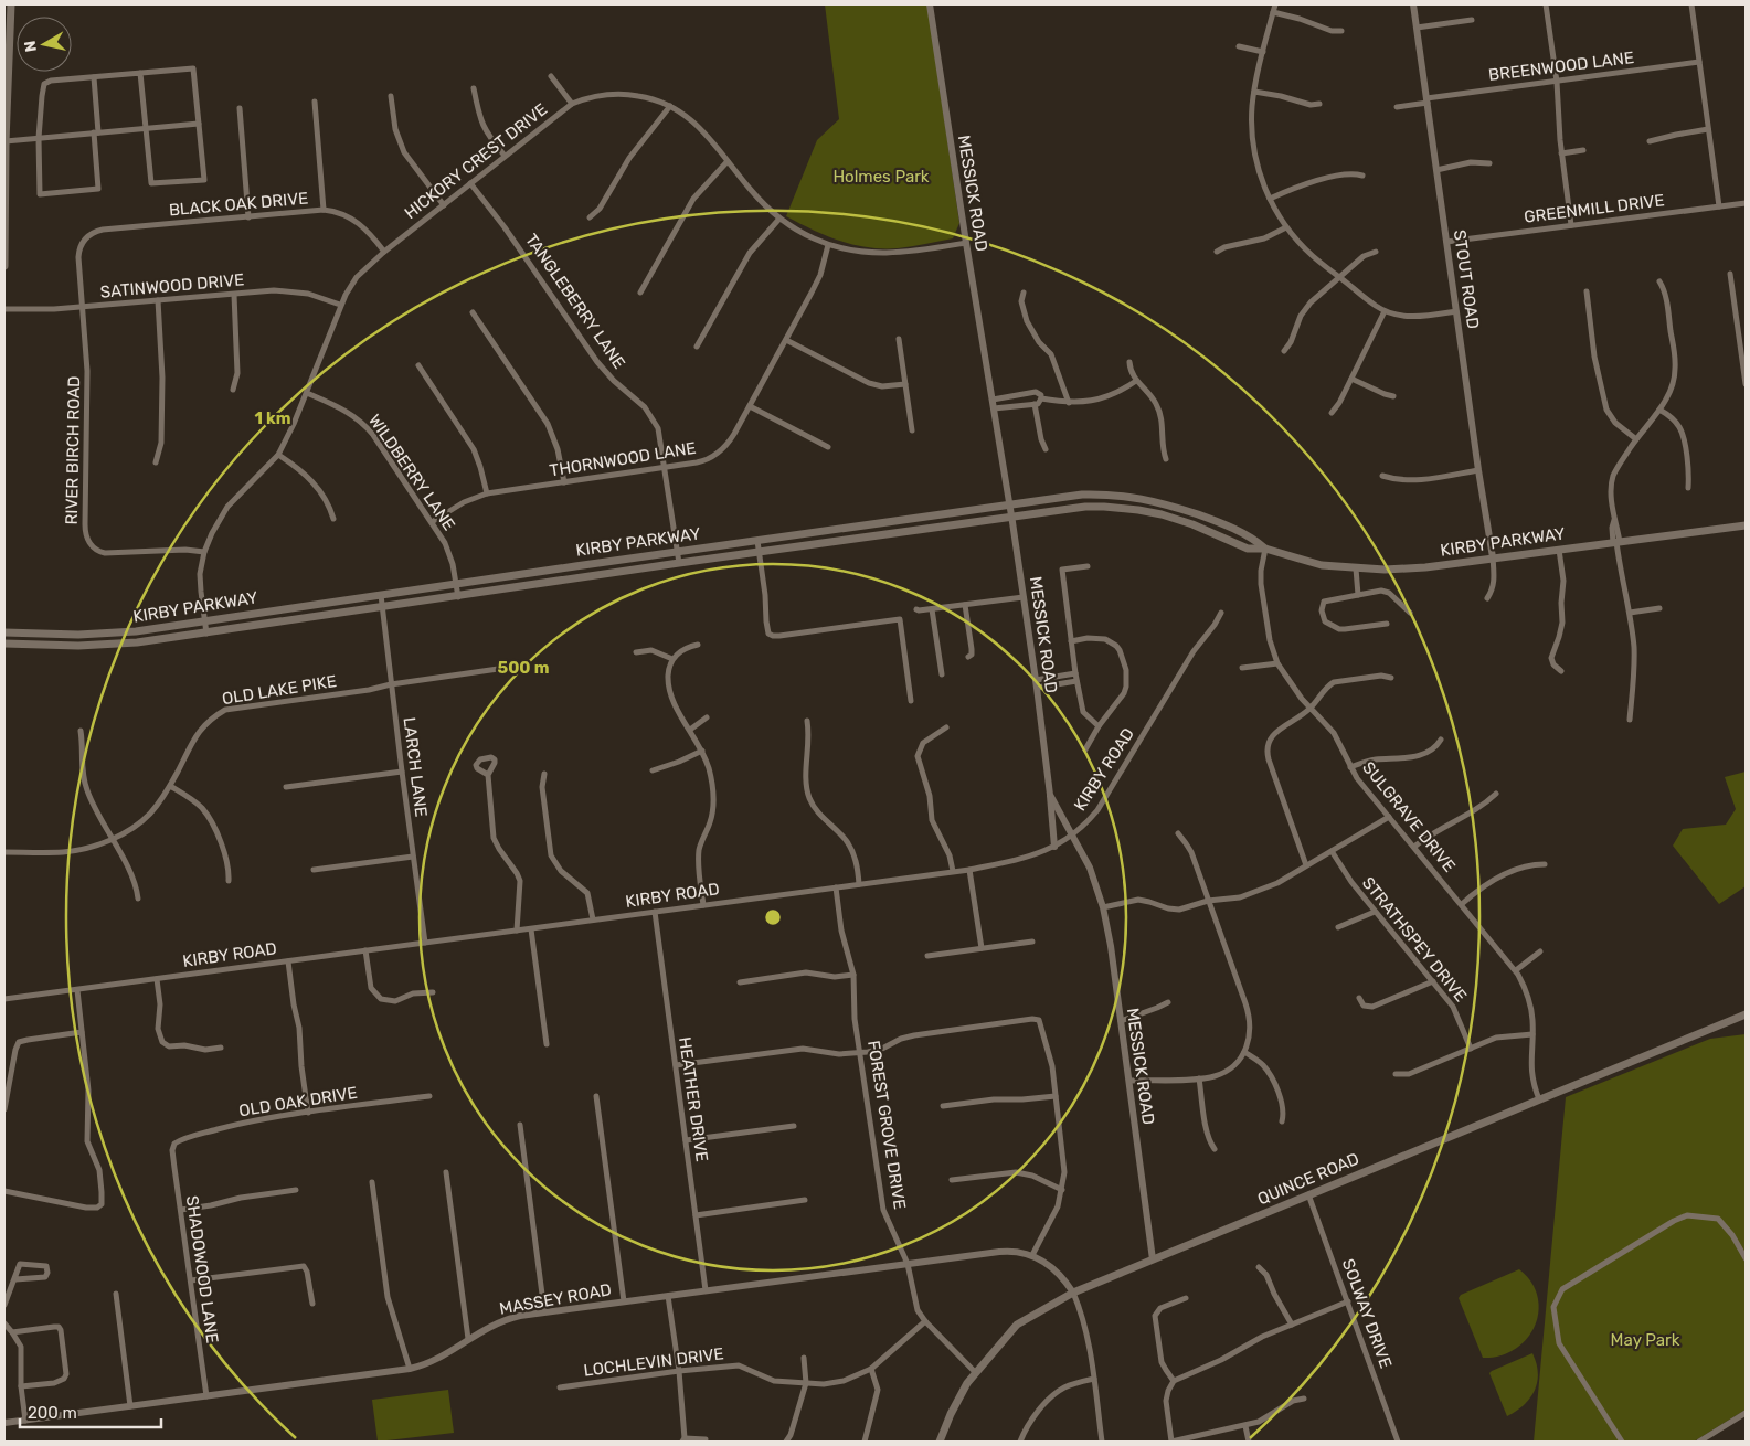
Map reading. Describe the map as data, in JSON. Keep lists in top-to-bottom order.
{
  "streets": {
    "main road": ["KIRBY PARKWAY", "QUINCE ROAD"],
    "street": [
      "BREENWOOD LANE",
      "HICKORY CREST DRIVE",
      "MESSICK ROAD",
      "BLACK OAK DRIVE",
      "GREENMILL DRIVE",
      "STOUT ROAD",
      "SATINWOOD DRIVE",
      "TANGLEBERRY LANE",
      "RIVER BIRCH ROAD",
      "THORNWOOD LANE",
      "WILDBERRY LANE",
      "OLD LAKE PIKE",
      "LARCH LANE",
      "KIRBY ROAD",
      "SULGRAVE DRIVE",
      "STRATHSPEY DRIVE",
      "HEATHER DRIVE",
      "OLD OAK DRIVE",
      "FOREST GROVE DRIVE",
      "SHADOWOOD LANE",
      "MASSEY ROAD",
      "SOLWAY DRIVE",
      "LOCHLEVIN DRIVE"
    ]
  },
  "crossings": [
    ["BREENWOOD LANE", "STOUT ROAD"],
    ["HICKORY CREST DRIVE", "MESSICK ROAD"],
    ["HICKORY CREST DRIVE", "BLACK OAK DRIVE"],
    ["HICKORY CREST DRIVE", "SATINWOOD DRIVE"],
    ["HICKORY CREST DRIVE", "TANGLEBERRY LANE"],
    ["HICKORY CREST DRIVE", "RIVER BIRCH ROAD"],
    ["HICKORY CREST DRIVE", "THORNWOOD LANE"],
    ["HICKORY CREST DRIVE", "WILDBERRY LANE"],
    ["HICKORY CREST DRIVE", "KIRBY PARKWAY"],
    ["MESSICK ROAD", "KIRBY PARKWAY"],
    ["MESSICK ROAD", "KIRBY ROAD"],
    ["MESSICK ROAD", "QUINCE ROAD"],
    ["BLACK OAK DRIVE", "RIVER BIRCH ROAD"],
    ["GREENMILL DRIVE", "STOUT ROAD"],
    ["STOUT ROAD", "KIRBY PARKWAY"],
    ["SATINWOOD DRIVE", "RIVER BIRCH ROAD"],
    ["TANGLEBERRY LANE", "THORNWOOD LANE"],
    ["TANGLEBERRY LANE", "KIRBY PARKWAY"],
    ["THORNWOOD LANE", "WILDBERRY LANE"],
    ["WILDBERRY LANE", "KIRBY PARKWAY"],
    ["KIRBY PARKWAY", "LARCH LANE"],
    ["KIRBY PARKWAY", "SULGRAVE DRIVE"],
    ["OLD LAKE PIKE", "LARCH LANE"],
    ["LARCH LANE", "KIRBY ROAD"],
    ["KIRBY ROAD", "HEATHER DRIVE"],
    ["KIRBY ROAD", "FOREST GROVE DRIVE"],
    ["SULGRAVE DRIVE", "QUINCE ROAD"],
    ["HEATHER DRIVE", "MASSEY ROAD"],
    ["OLD OAK DRIVE", "SHADOWOOD LANE"],
    ["FOREST GROVE DRIVE", "QUINCE ROAD"],
    ["FOREST GROVE DRIVE", "MASSEY ROAD"],
    ["FOREST GROVE DRIVE", "LOCHLEVIN DRIVE"],
    ["QUINCE ROAD", "MASSEY ROAD"],
    ["QUINCE ROAD", "SOLWAY DRIVE"],
    ["SHADOWOOD LANE", "MASSEY ROAD"]
  ],
  "parks": ["Holmes Park", "May Park"],
  "scale_bar": "200 m",
  "north": "left",
  "rings": ["1 km", "500 m"]
}
